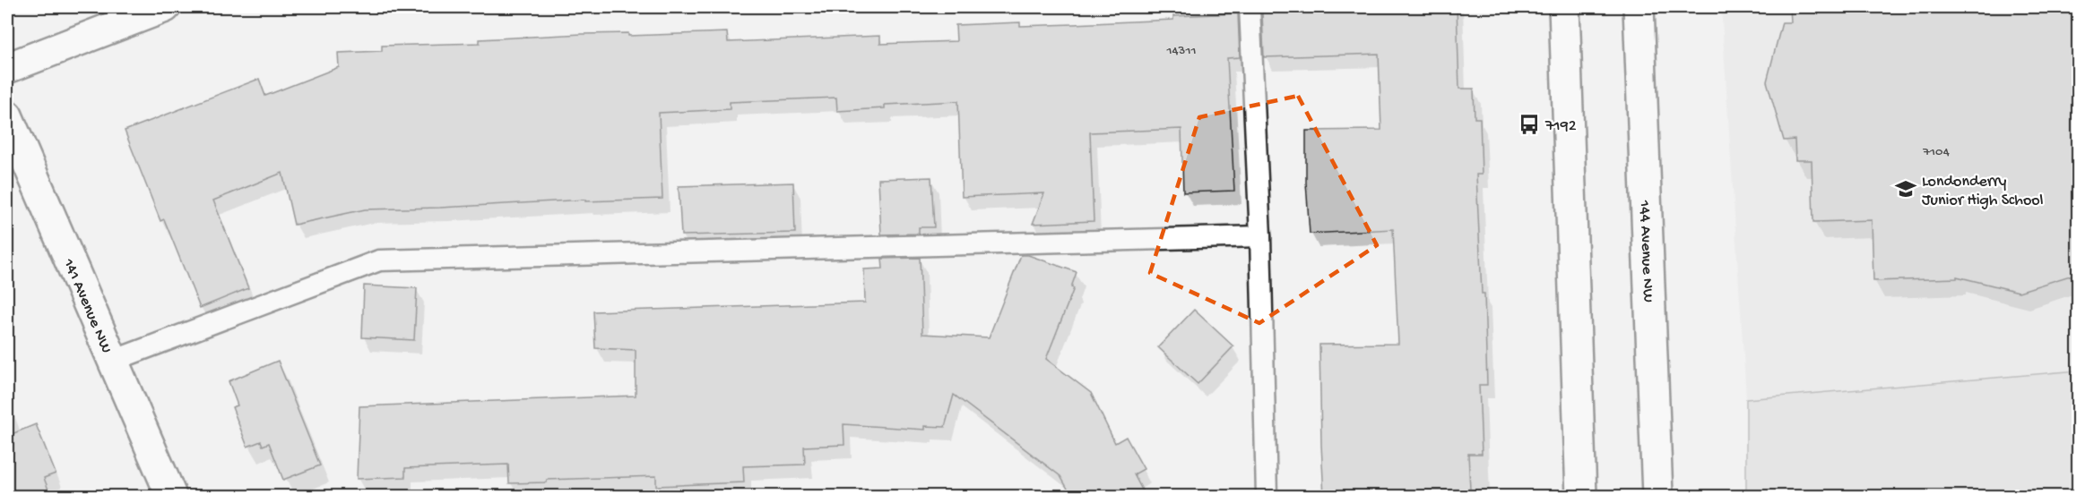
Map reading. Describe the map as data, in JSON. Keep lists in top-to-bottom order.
{
  "streets": {
    "street": ["144 Avenue NW", "141 Avenue NW"]
  },
  "places": {
    "bus stop": ["7192"],
    "school or university": ["Londonderry Junior High School"]
  },
  "house_numbers": ["14311", "7104"]
}
